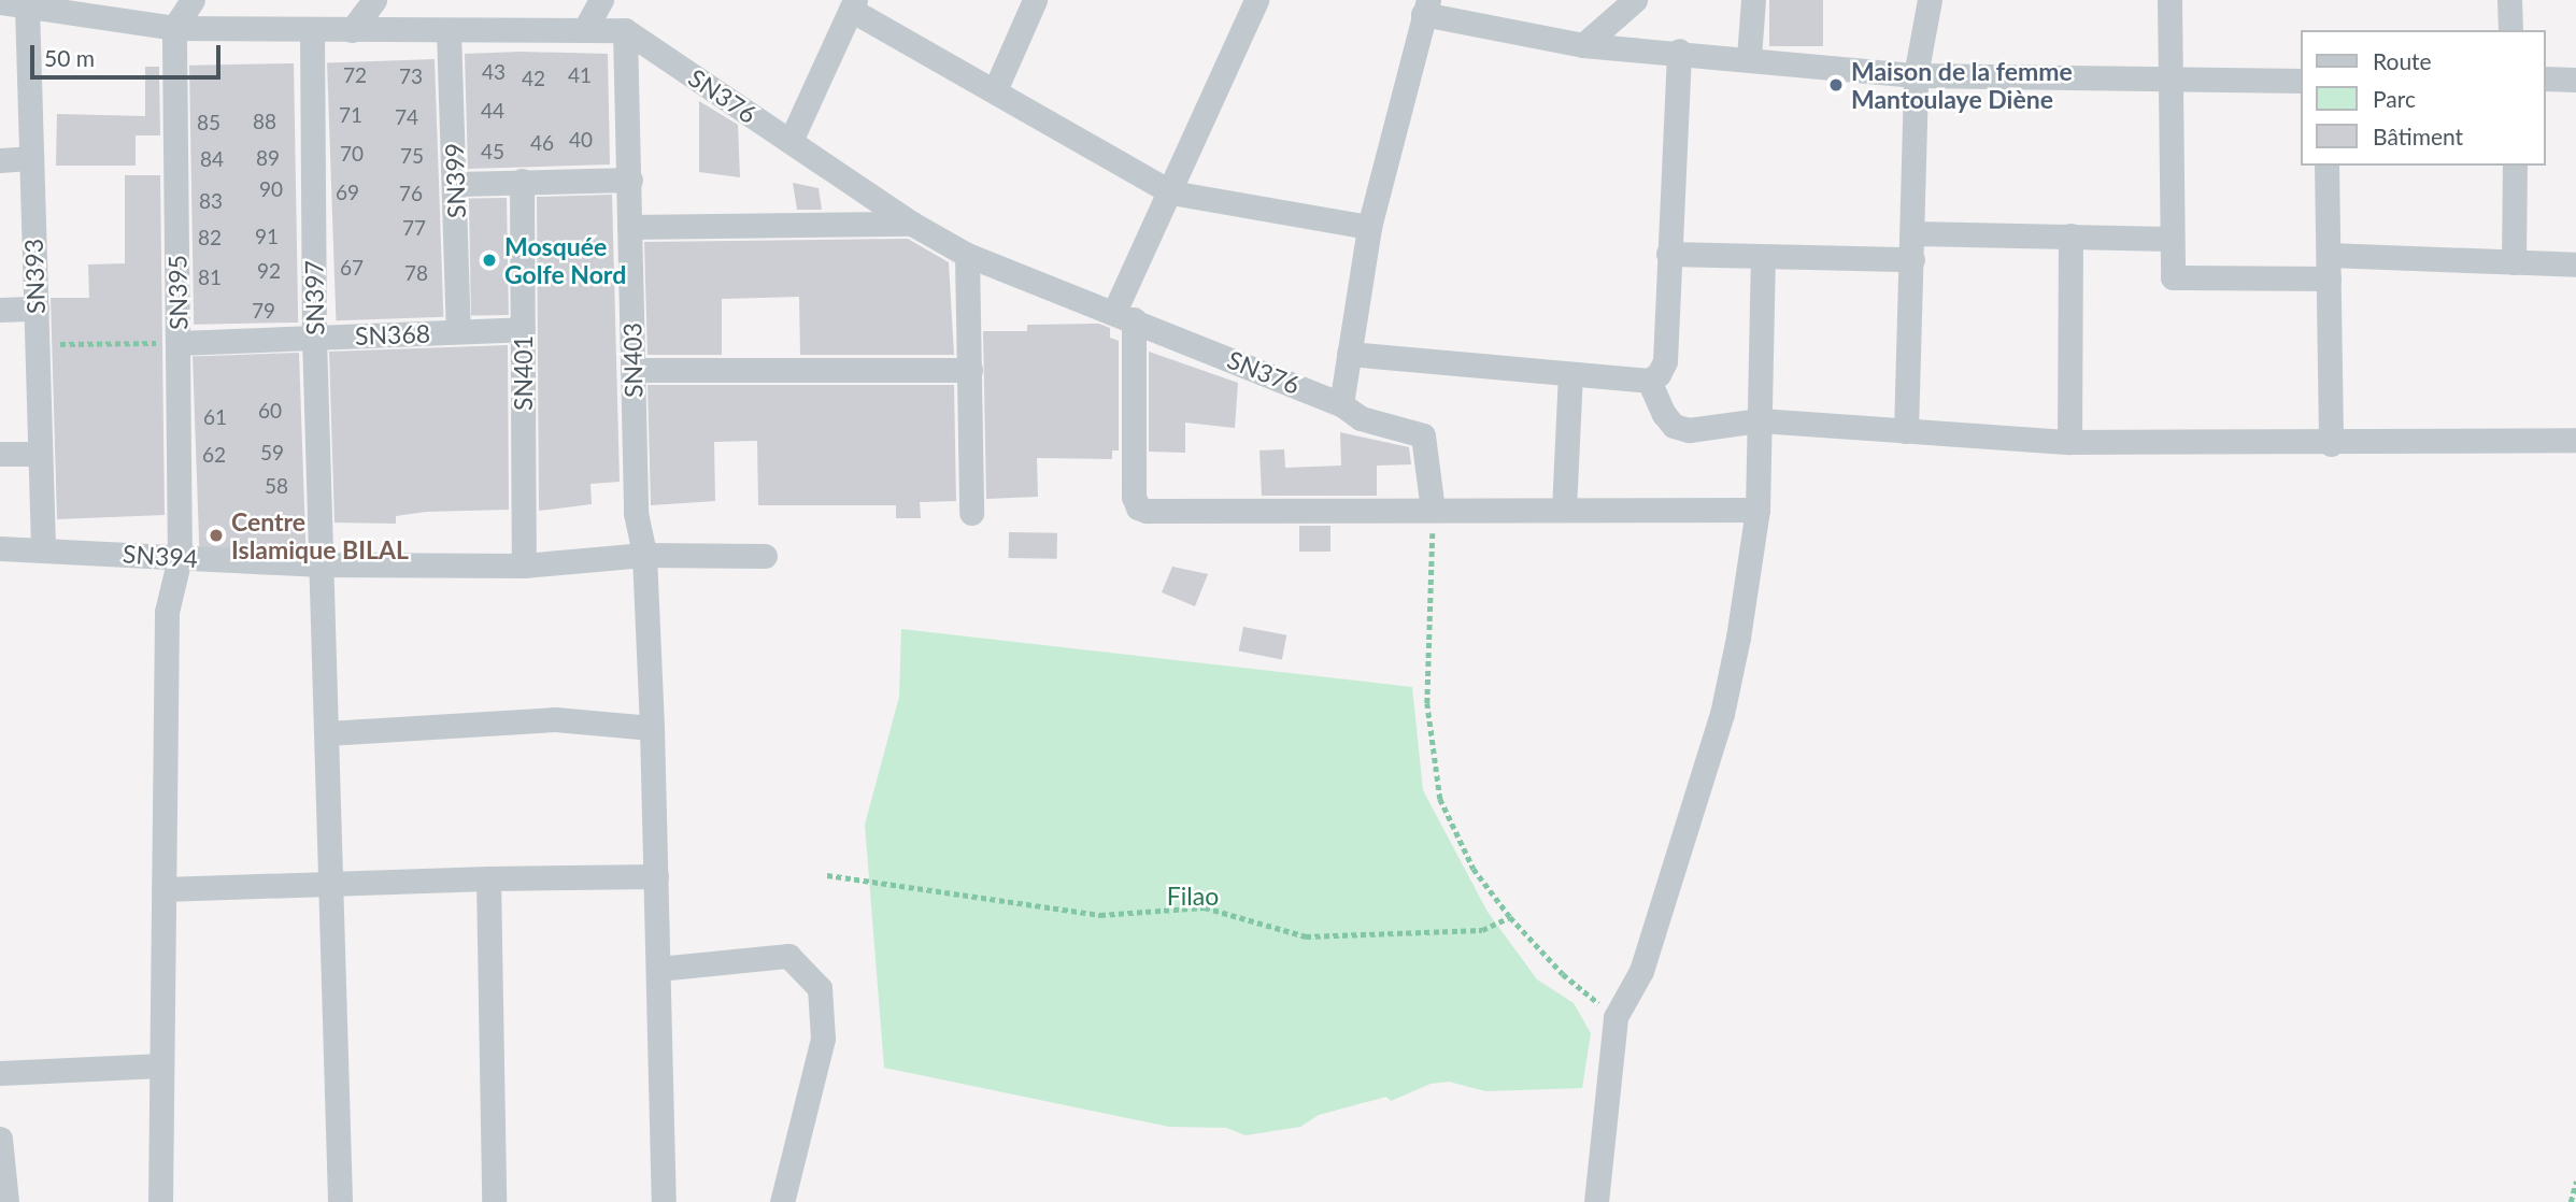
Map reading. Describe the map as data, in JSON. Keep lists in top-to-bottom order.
{
  "streets": {
    "street": [
      "SN376",
      "SN399",
      "SN393",
      "SN395",
      "SN397",
      "SN368",
      "SN403",
      "SN401",
      "SN394"
    ]
  },
  "crossings": [
    ["SN376", "SN399"],
    ["SN376", "SN393"],
    ["SN376", "SN395"],
    ["SN376", "SN397"],
    ["SN376", "SN403"],
    ["SN399", "SN368"],
    ["SN393", "SN394"],
    ["SN395", "SN368"],
    ["SN395", "SN394"],
    ["SN397", "SN368"],
    ["SN397", "SN394"],
    ["SN368", "SN401"],
    ["SN403", "SN394"],
    ["SN401", "SN394"]
  ],
  "parks": ["Filao"],
  "places": ["Maison de la femme Mantoulaye Diène", "Mosquée Golfe Nord", "Centre Islamique BILAL"],
  "house_numbers": [
    "43",
    "72",
    "41",
    "73",
    "42",
    "44",
    "71",
    "74",
    "88",
    "85",
    "40",
    "46",
    "45",
    "70",
    "75",
    "89",
    "84",
    "90",
    "69",
    "76",
    "83",
    "77",
    "91",
    "82",
    "67",
    "92",
    "78",
    "81",
    "79",
    "60",
    "61",
    "59",
    "62",
    "58"
  ],
  "legend": ["Route", "Parc", "Bâtiment"],
  "scale_bar": "50 m"
}
